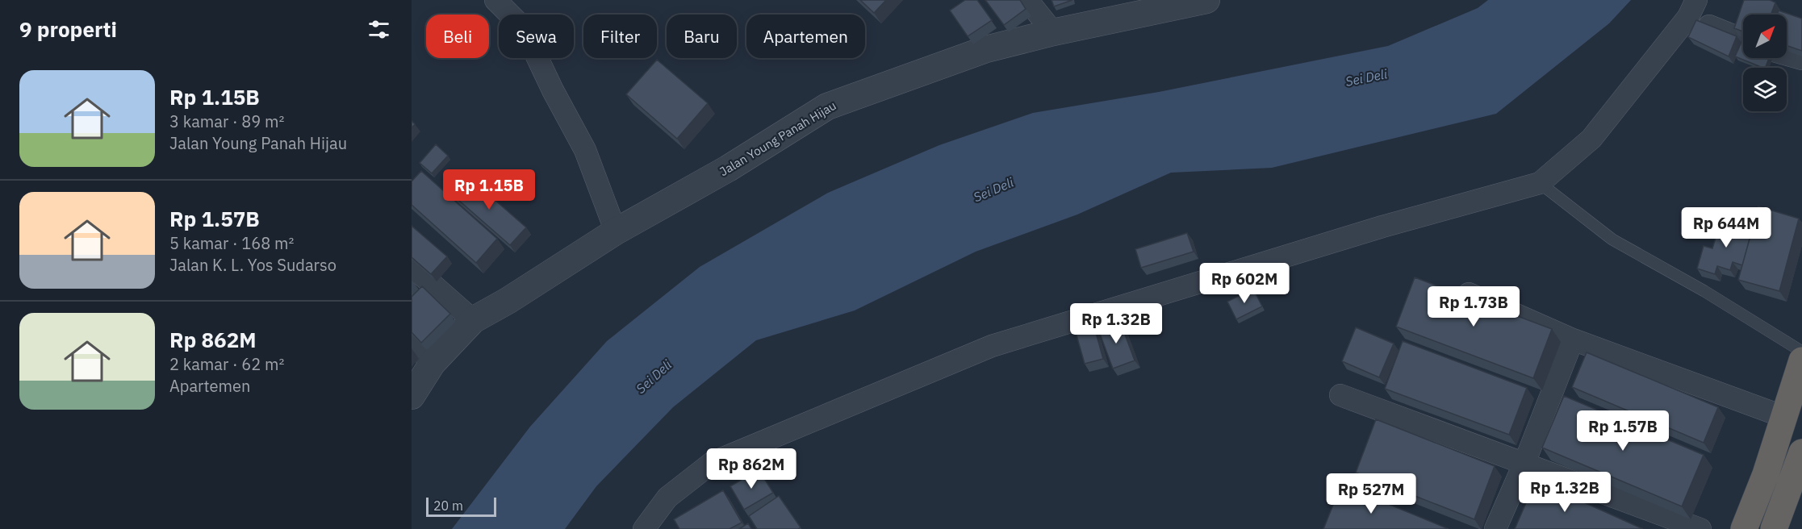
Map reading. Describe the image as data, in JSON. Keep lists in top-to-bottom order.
{
  "streets": {
    "street": ["Jalan Young Panah Hijau"]
  },
  "water": ["Sei Deli"],
  "scale_bar": "20 m",
  "north": "top right",
  "page": {
    "heading": "9 properti",
    "chip": [
      "Beli",
      "Sewa",
      "Filter",
      "Baru",
      "Apartemen"
    ],
    "list": [
      {
        "name": "Rp 1.15B",
        "note": "3 kamar · 89 m² · Jalan Young Panah Hijau"
      },
      {
        "name": "Rp 1.57B",
        "note": "5 kamar · 168 m² · Jalan K. L. Yos Sudarso"
      },
      {
        "name": "Rp 862M",
        "note": "2 kamar · 62 m² · Apartemen"
      }
    ],
    "price": [
      "Rp 1.15B",
      "Rp 644M",
      "Rp 602M",
      "Rp 1.73B",
      "Rp 1.32B",
      "Rp 1.57B",
      "Rp 862M",
      "Rp 1.32B",
      "Rp 527M"
    ],
    "scale": "20 m"
  }
}
